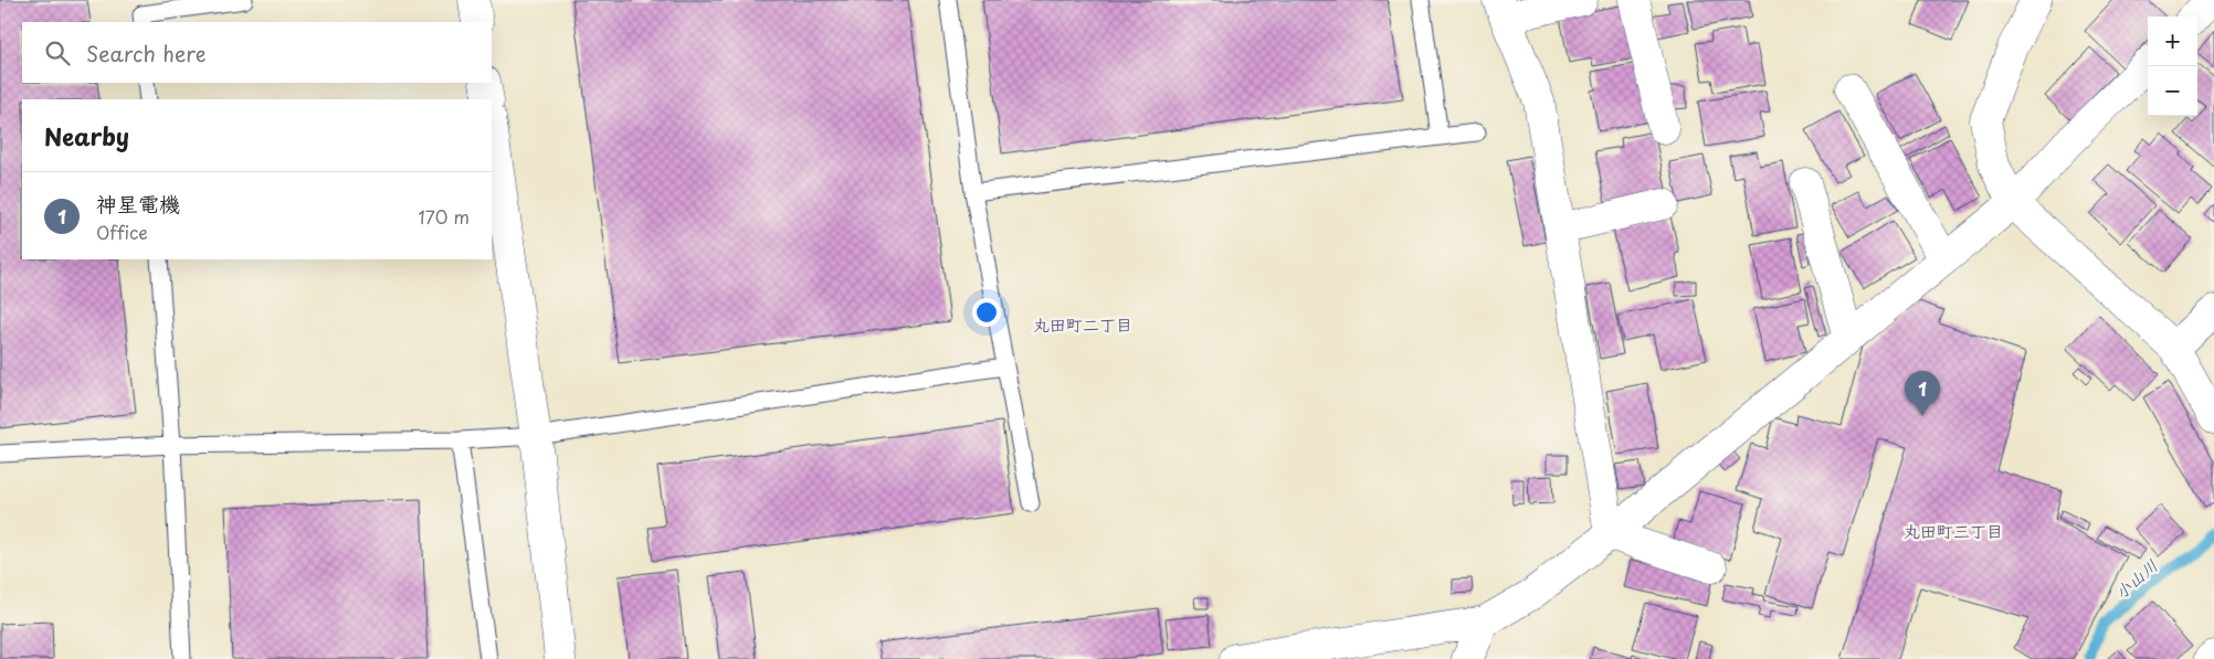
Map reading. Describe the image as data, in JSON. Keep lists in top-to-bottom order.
{
  "districts": ["丸田町二丁目", "丸田町三丁目"],
  "water": ["小山川"],
  "page": {
    "map_buttons": ["+", "−"],
    "search": "Search here",
    "heading": "Nearby",
    "list": [
      {
        "mark": "1",
        "name": "神星電機",
        "note": "Office",
        "value": "170 m"
      }
    ],
    "pins": "1"
  }
}
